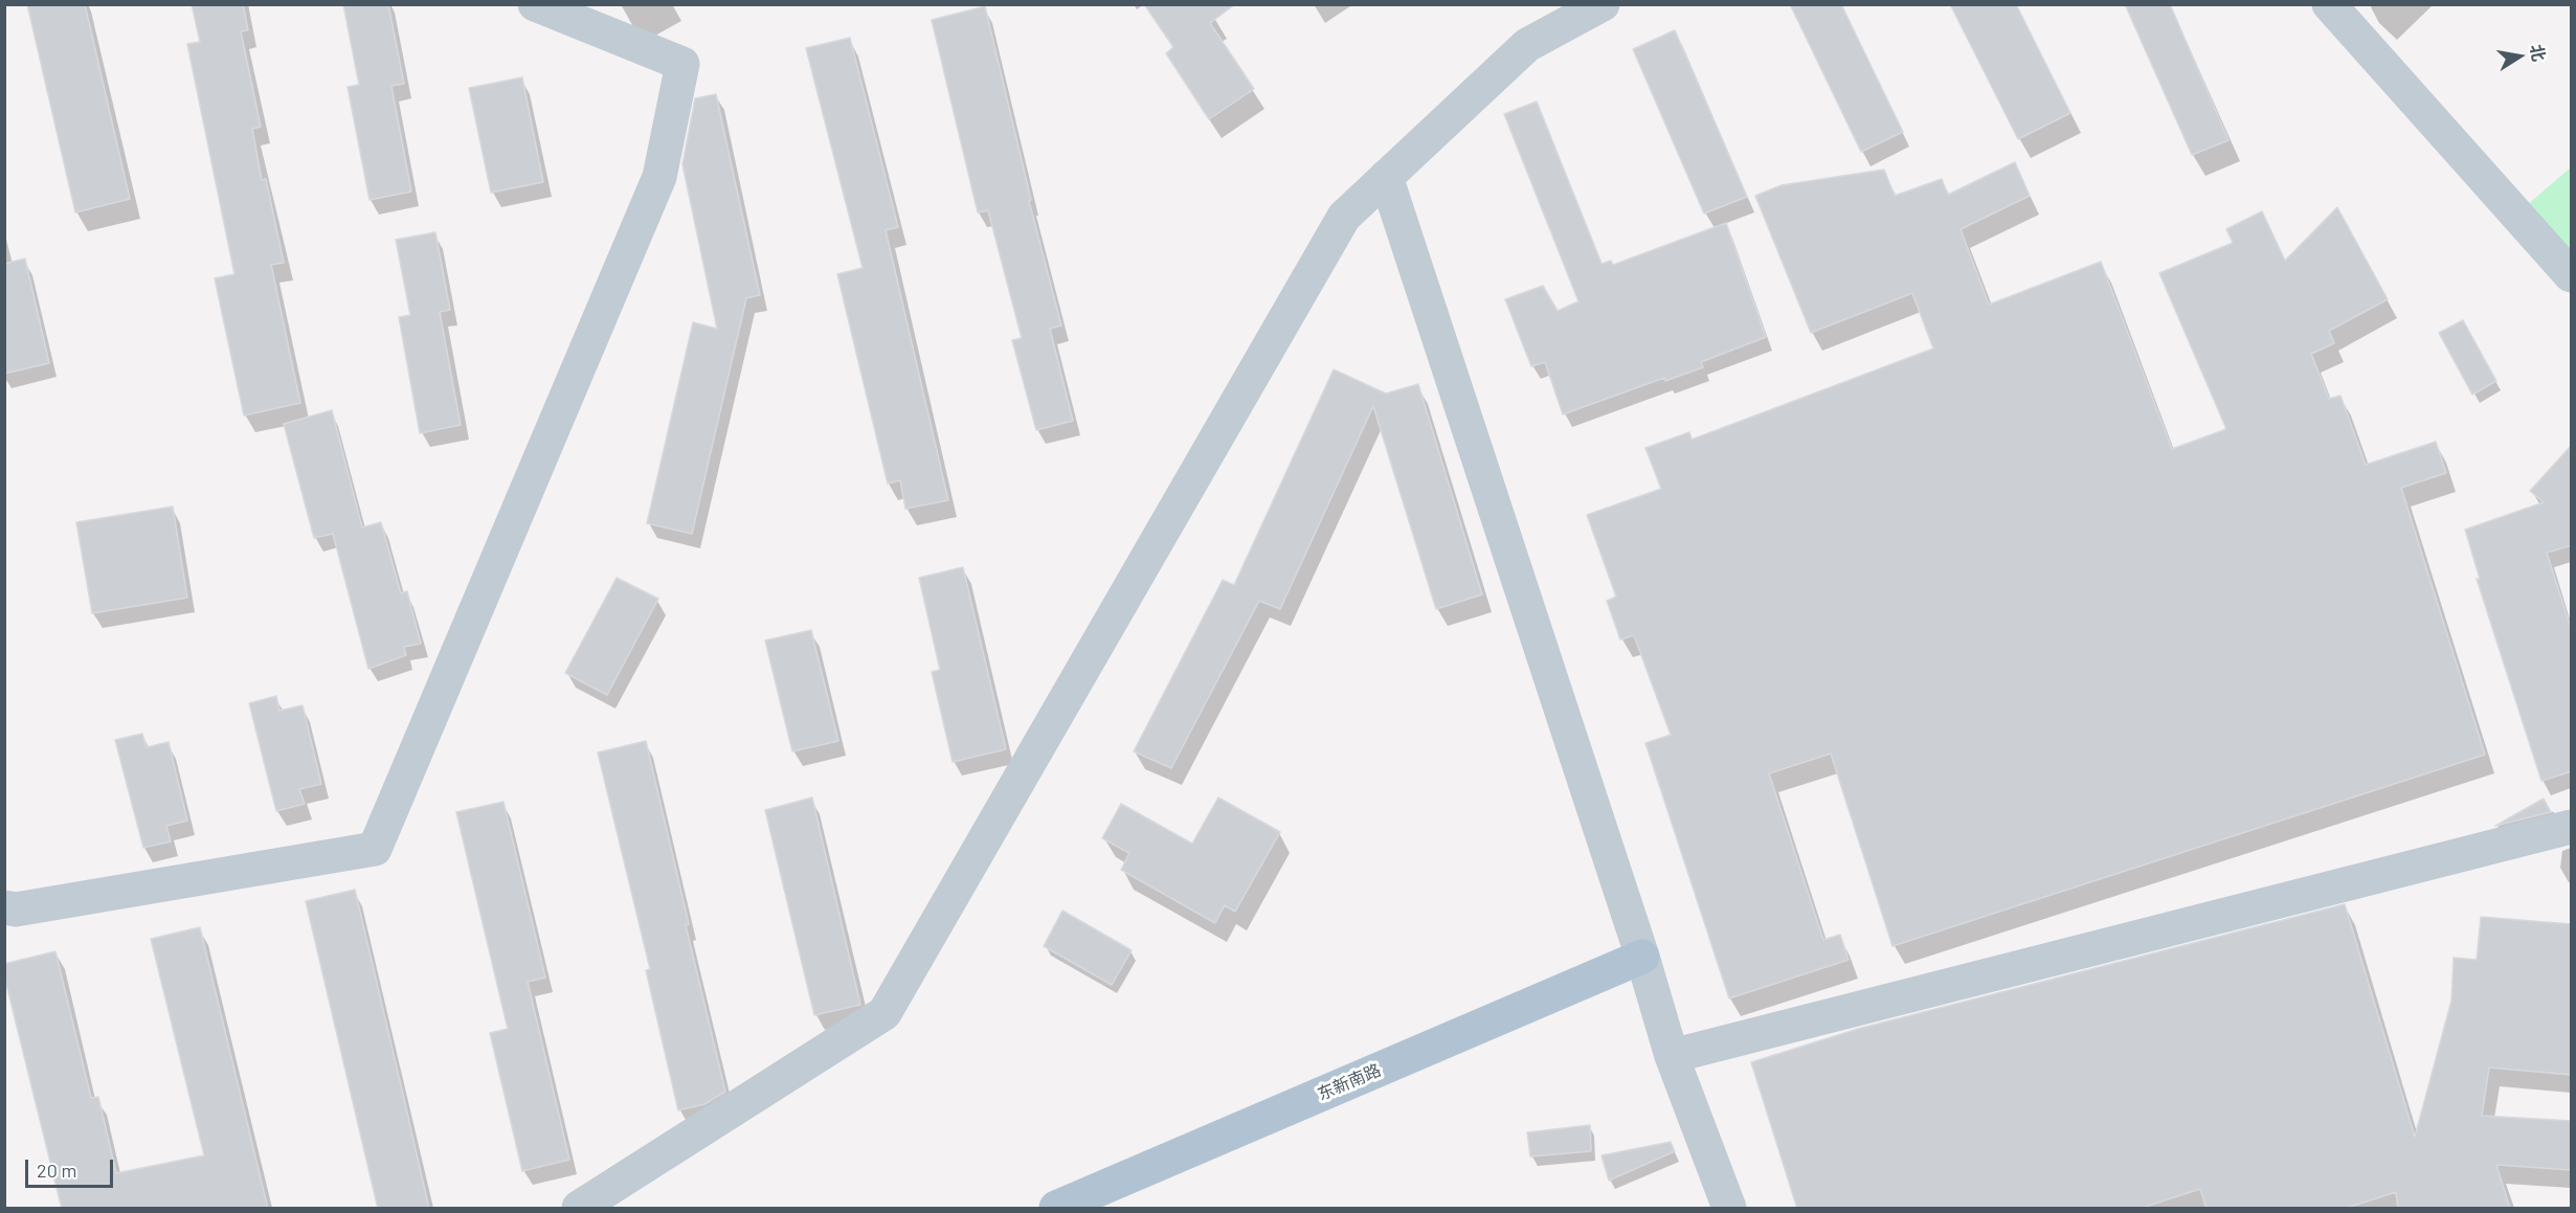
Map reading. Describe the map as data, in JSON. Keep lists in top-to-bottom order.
{
  "streets": {
    "main road": ["东新南路"]
  },
  "scale_bar": "20 m",
  "north": "right"
}
